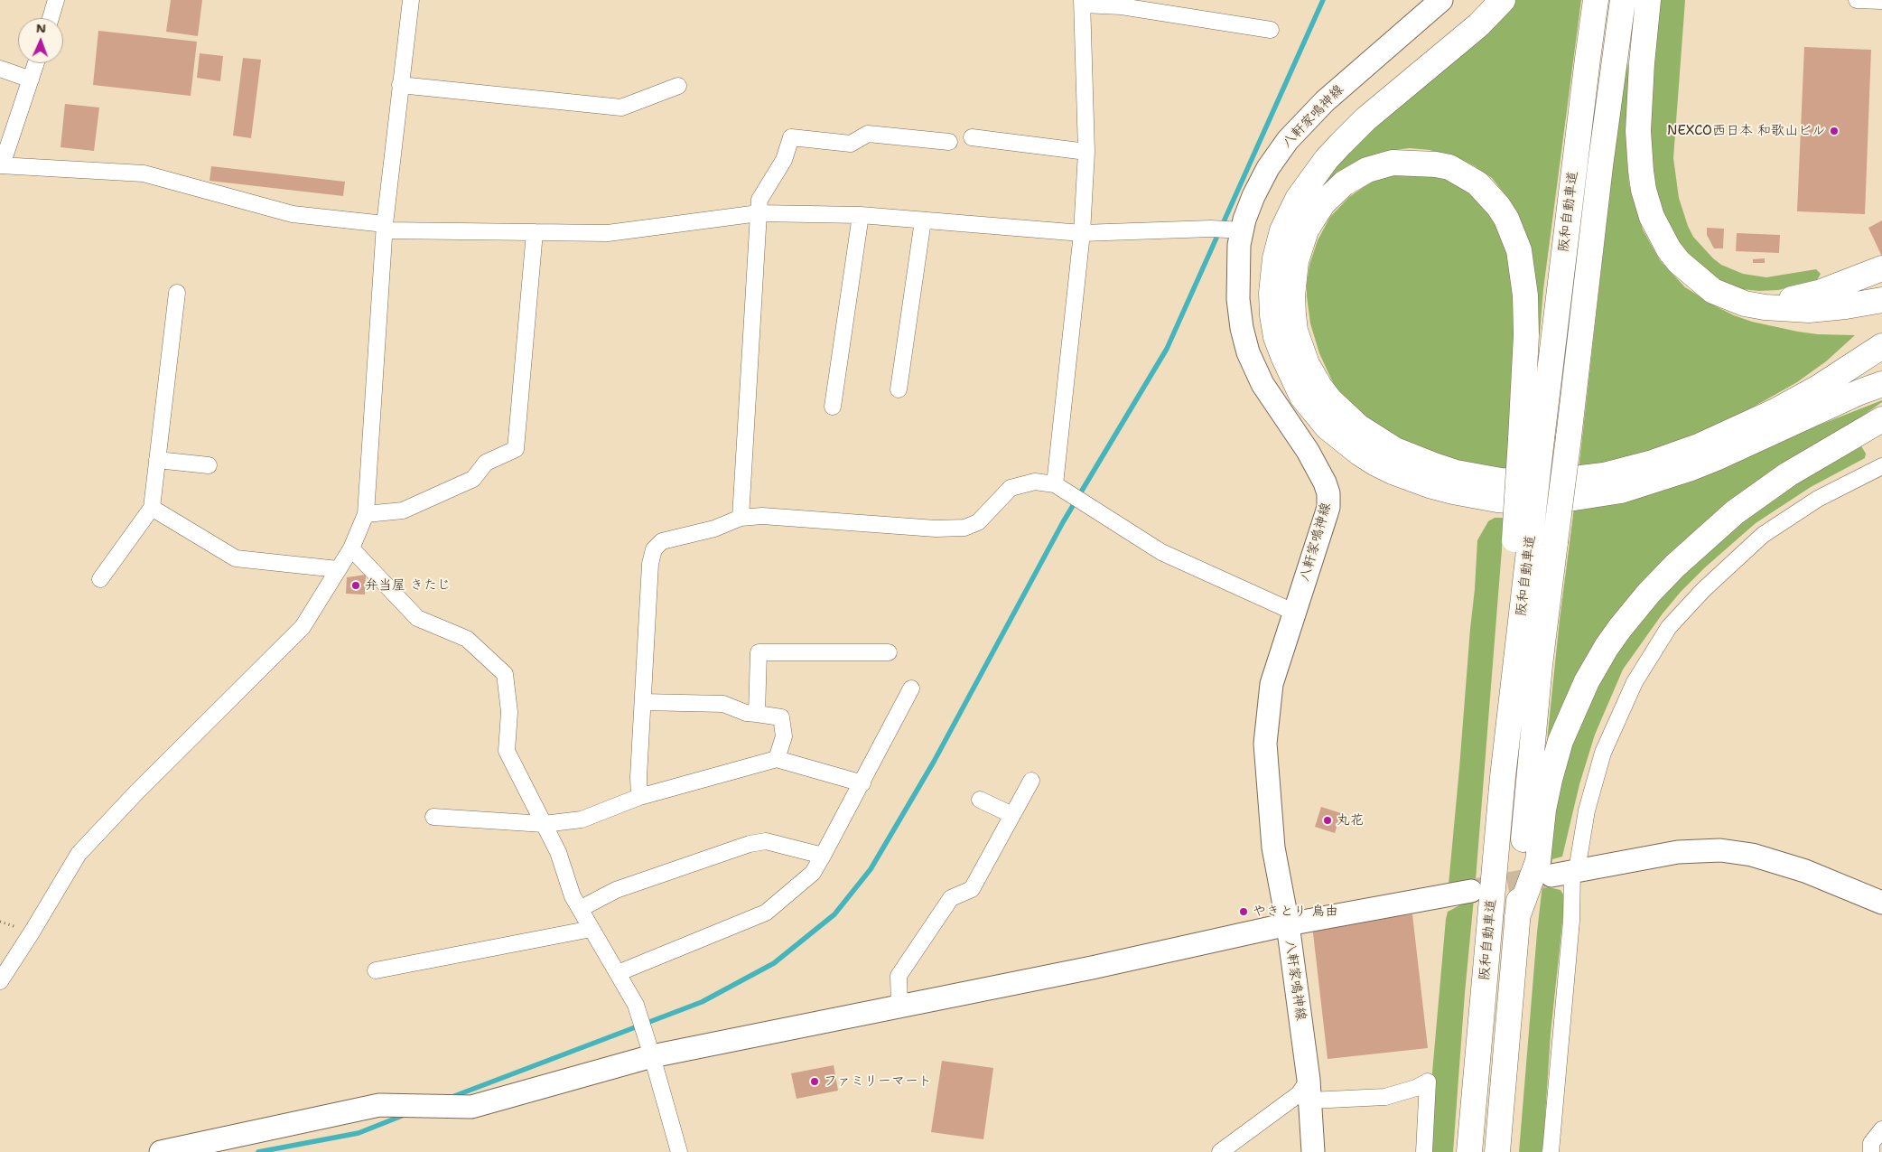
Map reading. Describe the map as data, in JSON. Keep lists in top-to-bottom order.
{
  "streets": {
    "highway": ["阪和自動車道"],
    "street": ["八軒家鳴神線"]
  },
  "places": [
    "NEXCO西日本 和歌山ビル",
    "弁当屋 きたじ",
    "丸花",
    "やきとり 鳥由",
    "ファミリーマート"
  ],
  "north": "top"
}
